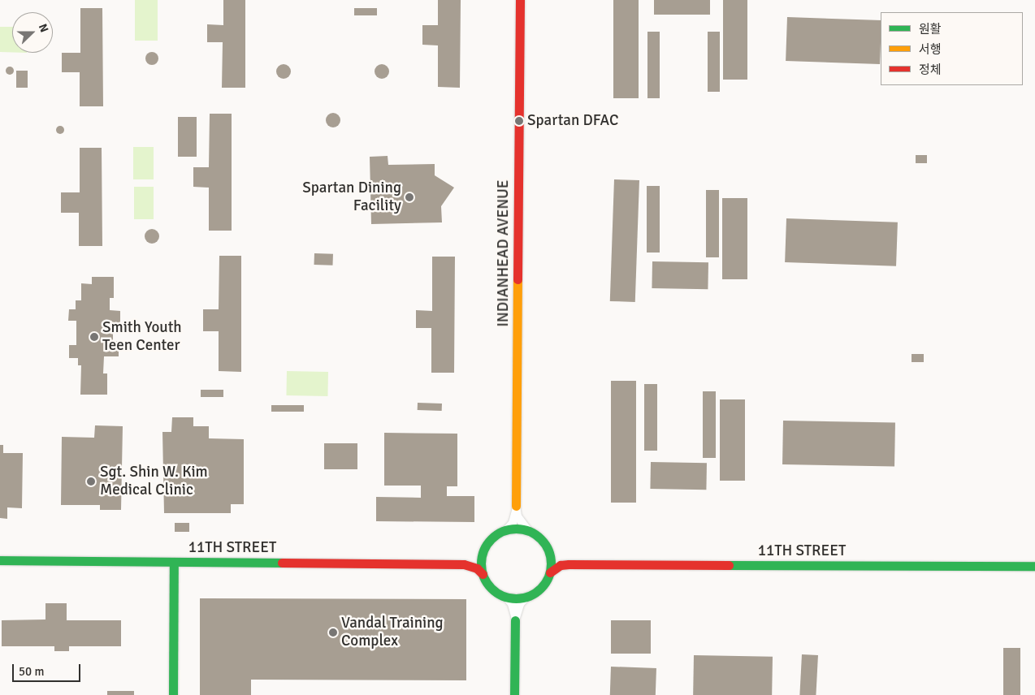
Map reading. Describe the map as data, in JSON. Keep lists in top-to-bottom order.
{
  "streets": {
    "main road": ["INDIANHEAD AVENUE", "11TH STREET"]
  },
  "places": [
    "Spartan DFAC",
    "Spartan Dining Facility",
    "Smith Youth Teen Center",
    "Sgt. Shin W. Kim Medical Clinic",
    "Vandal Training Complex"
  ],
  "legend": ["원활", "서행", "정체"],
  "scale_bar": "50 m",
  "north": "right"
}
